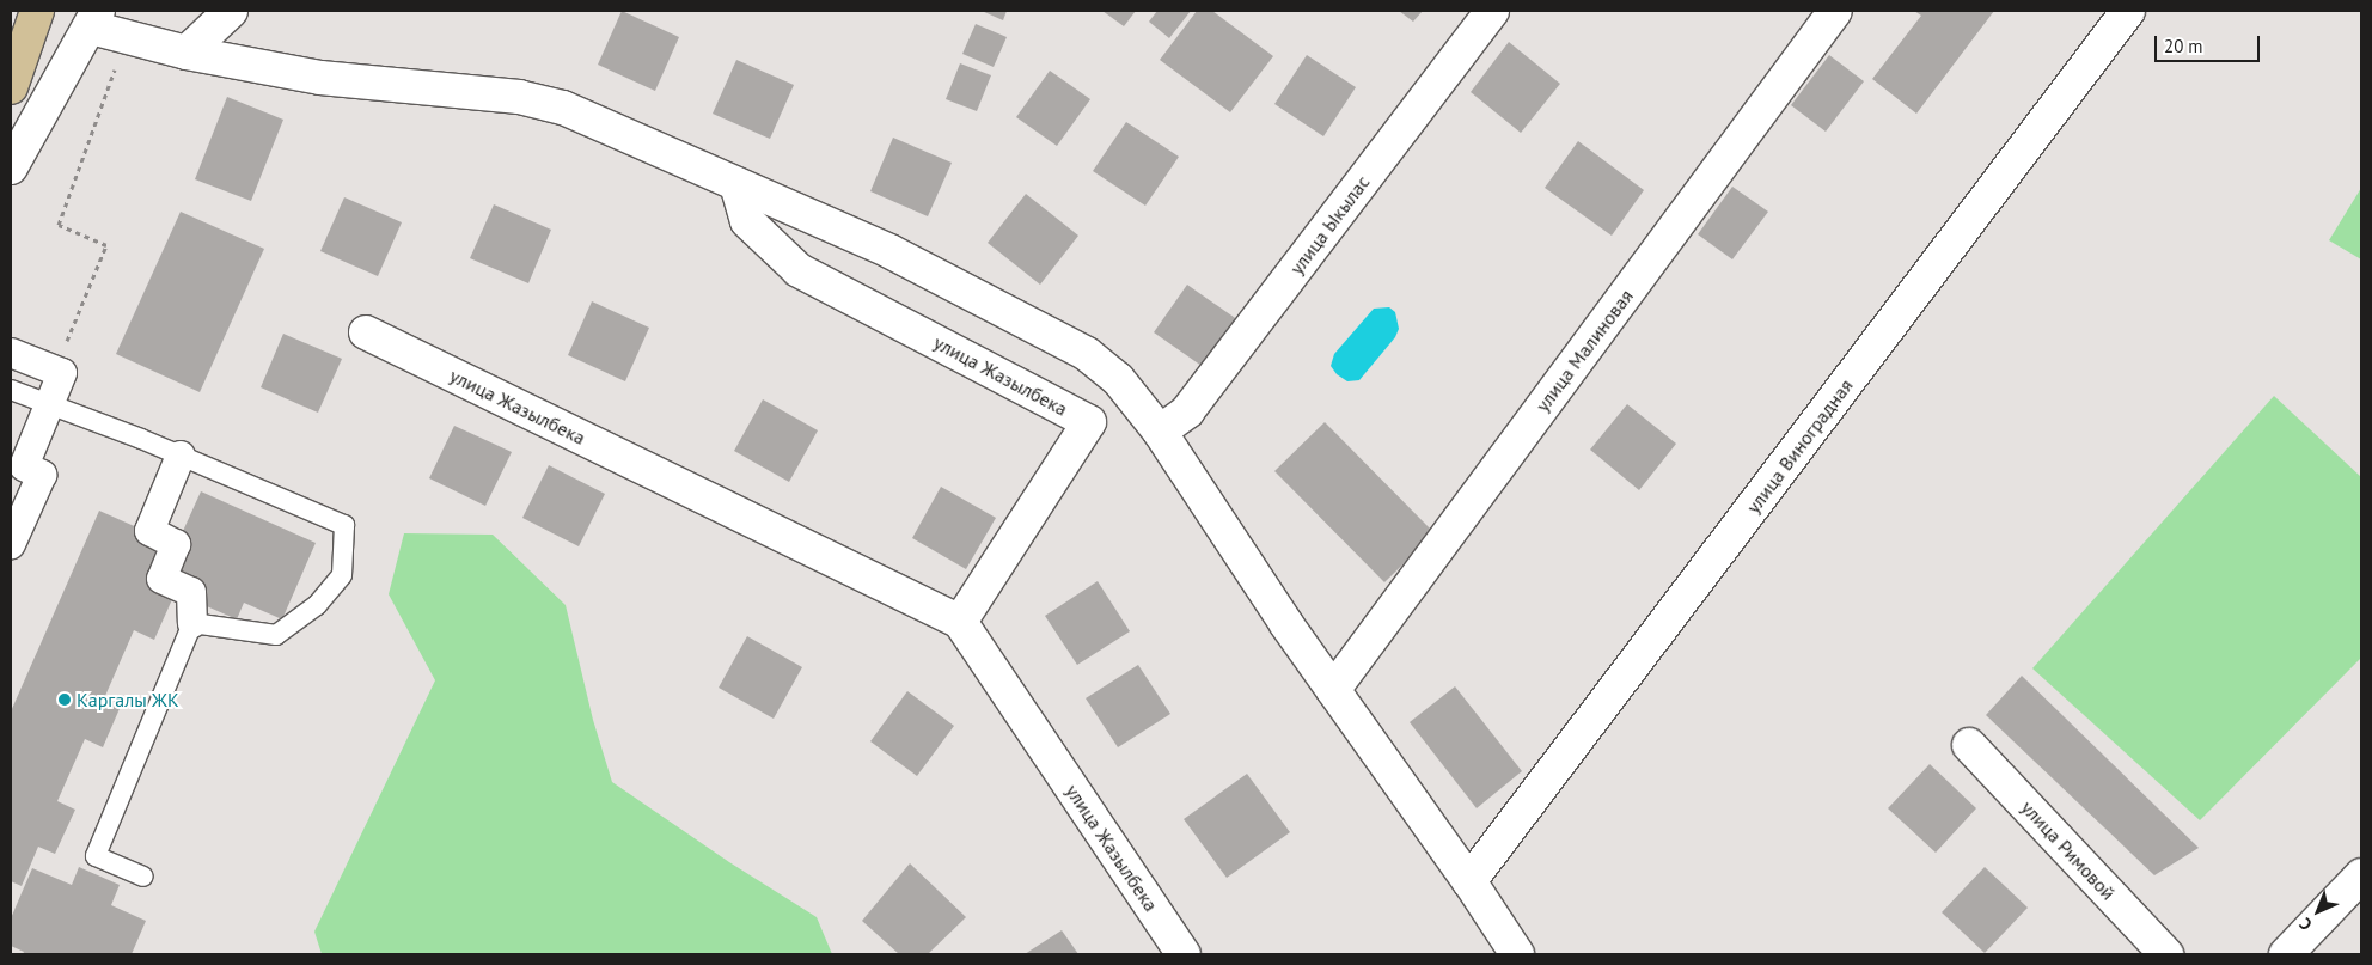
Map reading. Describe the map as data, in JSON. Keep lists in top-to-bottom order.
{
  "streets": {
    "street": [
      "улица Ыкылас",
      "улица Малиновая",
      "улица Жазылбека",
      "улица Виноградная",
      "улица Римовой"
    ]
  },
  "places": ["Каргалы ЖК"],
  "scale_bar": "20 m",
  "north": "bottom left"
}
